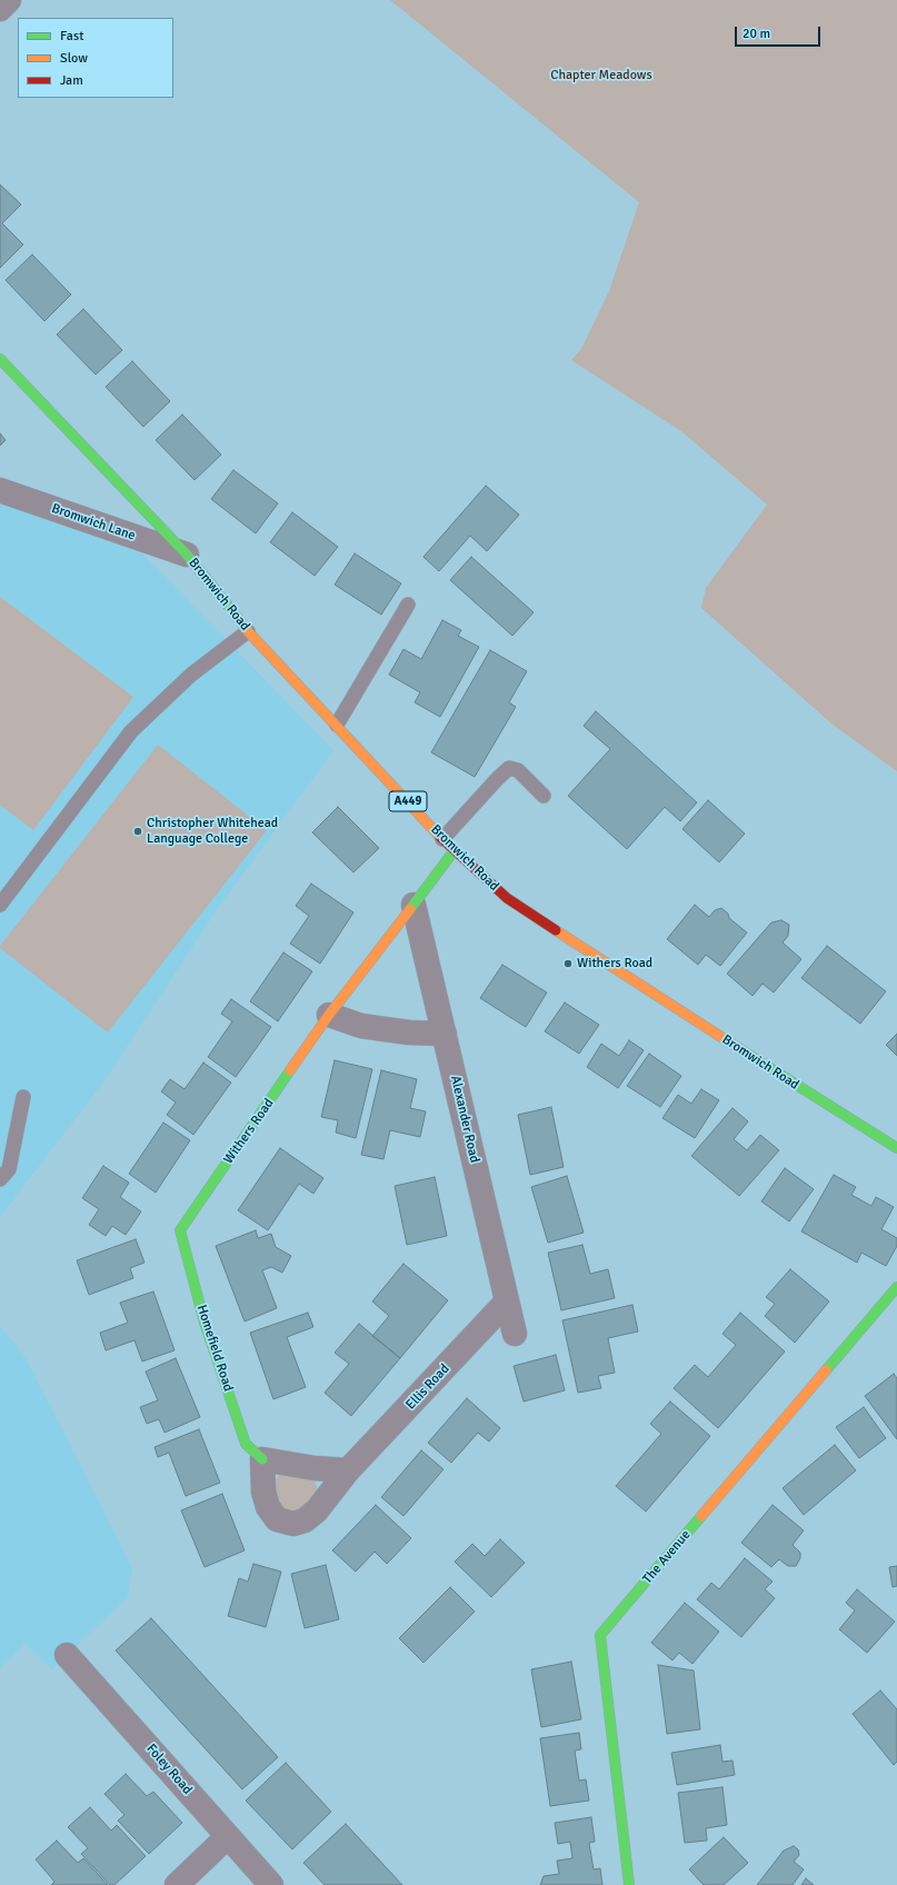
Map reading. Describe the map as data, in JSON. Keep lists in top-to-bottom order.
{
  "streets": {
    "street": [
      "Bromwich Lane",
      "Bromwich Road",
      "A449",
      "Alexander Road",
      "Withers Road",
      "Homefield Road",
      "Ellis Road",
      "The Avenue",
      "Foley Road"
    ]
  },
  "crossings": [
    ["Bromwich Lane", "Bromwich Road"],
    ["Bromwich Road", "Withers Road"],
    ["Alexander Road", "Withers Road"],
    ["Alexander Road", "Ellis Road"],
    ["Withers Road", "Homefield Road"],
    ["Homefield Road", "Ellis Road"]
  ],
  "parks": ["Chapter Meadows"],
  "places": ["Christopher Whitehead Language College", "Withers Road"],
  "legend": ["Fast", "Slow", "Jam"],
  "scale_bar": "20 m"
}
